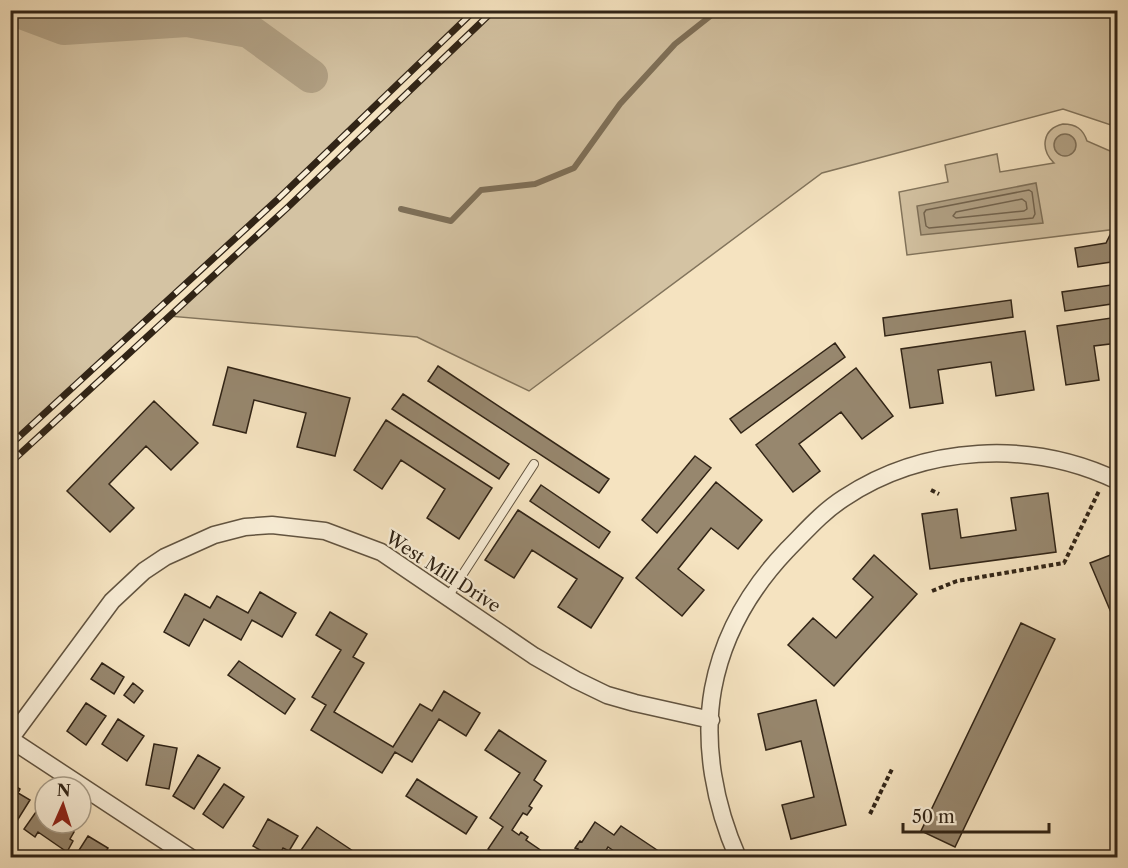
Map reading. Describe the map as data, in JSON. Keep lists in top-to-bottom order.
{
  "streets": {
    "street": ["West Mill Drive"]
  },
  "scale_bar": "50 m",
  "north": "top"
}
